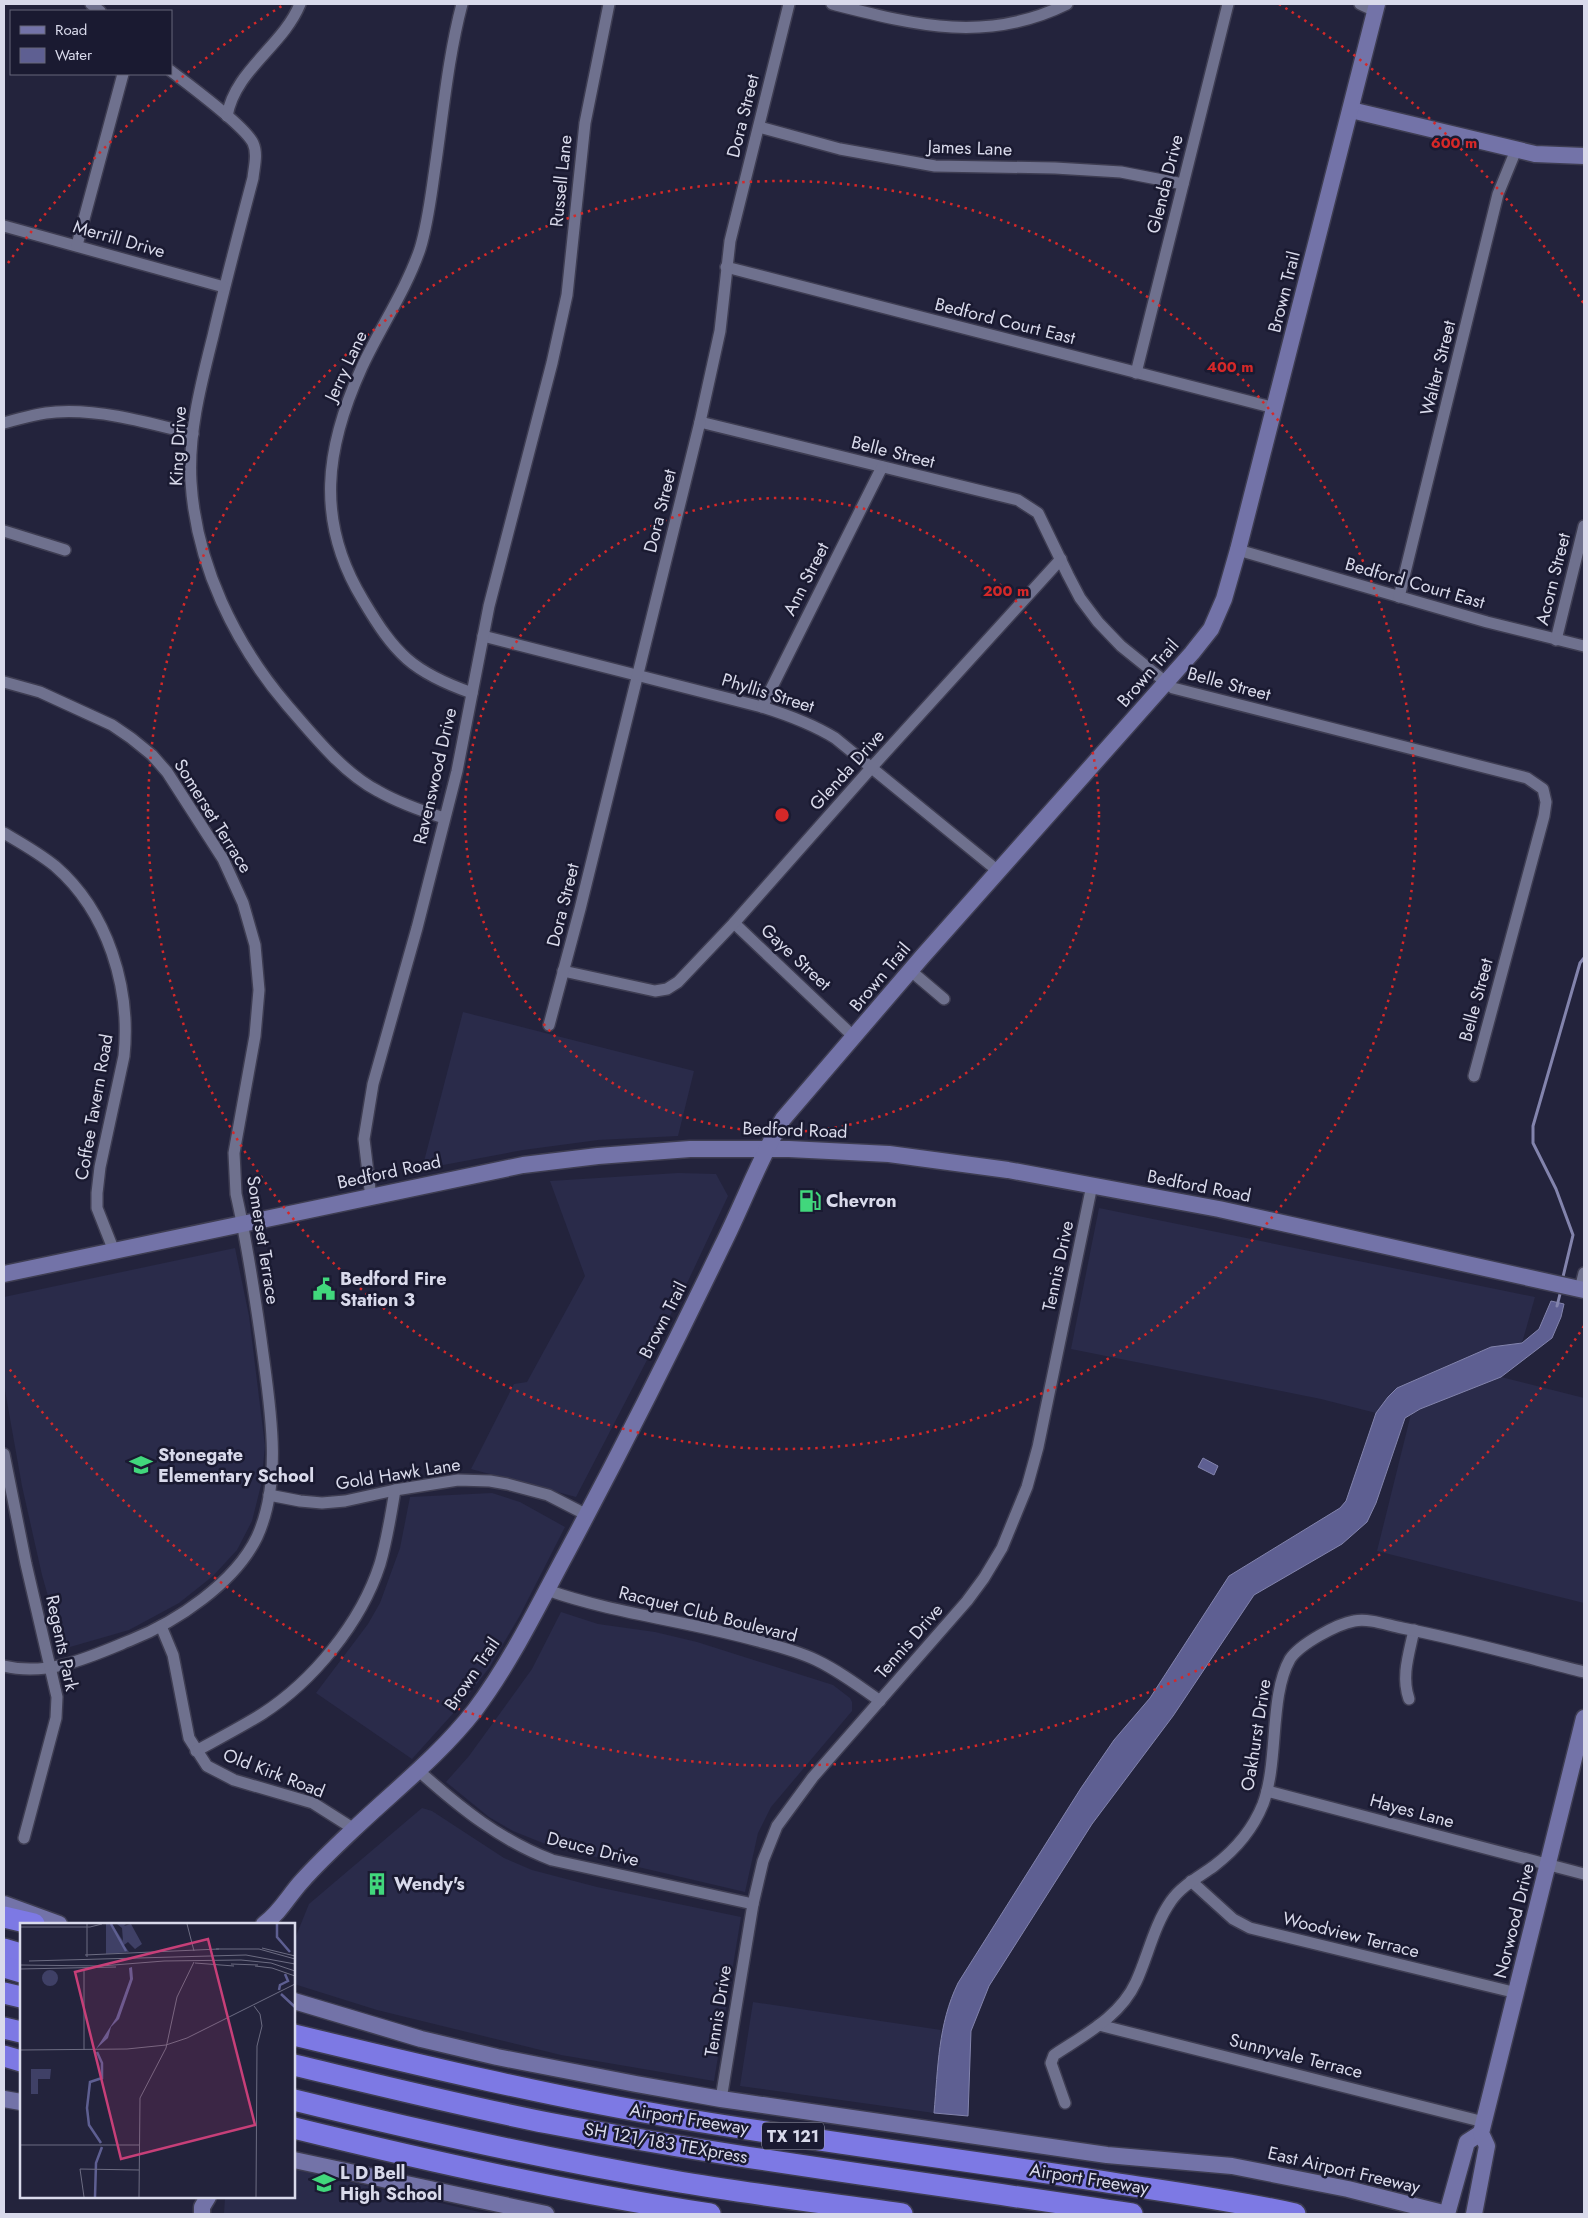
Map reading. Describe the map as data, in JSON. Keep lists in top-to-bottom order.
{
  "streets": {
    "highway": ["Airport Freeway", "TX 121", "SH 121/183 TEXpress"],
    "main road": [
      "Brown Trail",
      "Bedford Road",
      "Norwood Drive",
      "East Airport Freeway"
    ],
    "street": [
      "Dora Street",
      "James Lane",
      "Russell Lane",
      "Glenda Drive",
      "Merrill Drive",
      "Bedford Court East",
      "Jerry Lane",
      "Walter Street",
      "King Drive",
      "Belle Street",
      "Ann Street",
      "Acorn Street",
      "Phyllis Street",
      "Ravenswood Drive",
      "Somerset Terrace",
      "Gaye Street",
      "Coffee Tavern Road",
      "Tennis Drive",
      "Gold Hawk Lane",
      "Racquet Club Boulevard",
      "Regents Park",
      "Oakhurst Drive",
      "Old Kirk Road",
      "Hayes Lane",
      "Deuce Drive",
      "Woodview Terrace",
      "Sunnyvale Terrace"
    ]
  },
  "crossings": [
    ["Dora Street", "James Lane"],
    ["Dora Street", "Glenda Drive"],
    ["Dora Street", "Bedford Court East"],
    ["Dora Street", "Belle Street"],
    ["Dora Street", "Phyllis Street"],
    ["James Lane", "Glenda Drive"],
    ["Russell Lane", "Ravenswood Drive"],
    ["Glenda Drive", "Bedford Court East"],
    ["Glenda Drive", "Belle Street"],
    ["Glenda Drive", "Phyllis Street"],
    ["Glenda Drive", "Gaye Street"],
    ["Merrill Drive", "King Drive"],
    ["Brown Trail", "Bedford Court East"],
    ["Brown Trail", "Belle Street"],
    ["Brown Trail", "Phyllis Street"],
    ["Brown Trail", "Gaye Street"],
    ["Brown Trail", "Bedford Road"],
    ["Brown Trail", "Gold Hawk Lane"],
    ["Brown Trail", "Racquet Club Boulevard"],
    ["Brown Trail", "Old Kirk Road"],
    ["Brown Trail", "Deuce Drive"],
    ["Bedford Court East", "Walter Street"],
    ["Bedford Court East", "Acorn Street"],
    ["Jerry Lane", "Ravenswood Drive"],
    ["King Drive", "Ravenswood Drive"],
    ["Belle Street", "Ann Street"],
    ["Ann Street", "Phyllis Street"],
    ["Phyllis Street", "Ravenswood Drive"],
    ["Ravenswood Drive", "Bedford Road"],
    ["Somerset Terrace", "Bedford Road"],
    ["Somerset Terrace", "Gold Hawk Lane"],
    ["Somerset Terrace", "Regents Park"],
    ["Somerset Terrace", "Old Kirk Road"],
    ["Coffee Tavern Road", "Bedford Road"],
    ["Bedford Road", "Tennis Drive"],
    ["Tennis Drive", "Racquet Club Boulevard"],
    ["Tennis Drive", "Deuce Drive"],
    ["Tennis Drive", "Airport Freeway"],
    ["Oakhurst Drive", "Hayes Lane"],
    ["Oakhurst Drive", "Woodview Terrace"],
    ["Oakhurst Drive", "Sunnyvale Terrace"],
    ["Hayes Lane", "Norwood Drive"],
    ["Norwood Drive", "Woodview Terrace"],
    ["Norwood Drive", "Sunnyvale Terrace"],
    ["Norwood Drive", "East Airport Freeway"],
    ["Airport Freeway", "East Airport Freeway"]
  ],
  "places": {
    "fuel station": ["Chevron"],
    "public building": ["Bedford Fire Station 3"],
    "school or university": ["Stonegate Elementary School", "L D Bell High School"],
    "building": ["Wendy's"]
  },
  "legend": ["Road", "Water"],
  "rings": ["600 m", "400 m", "200 m"]
}
